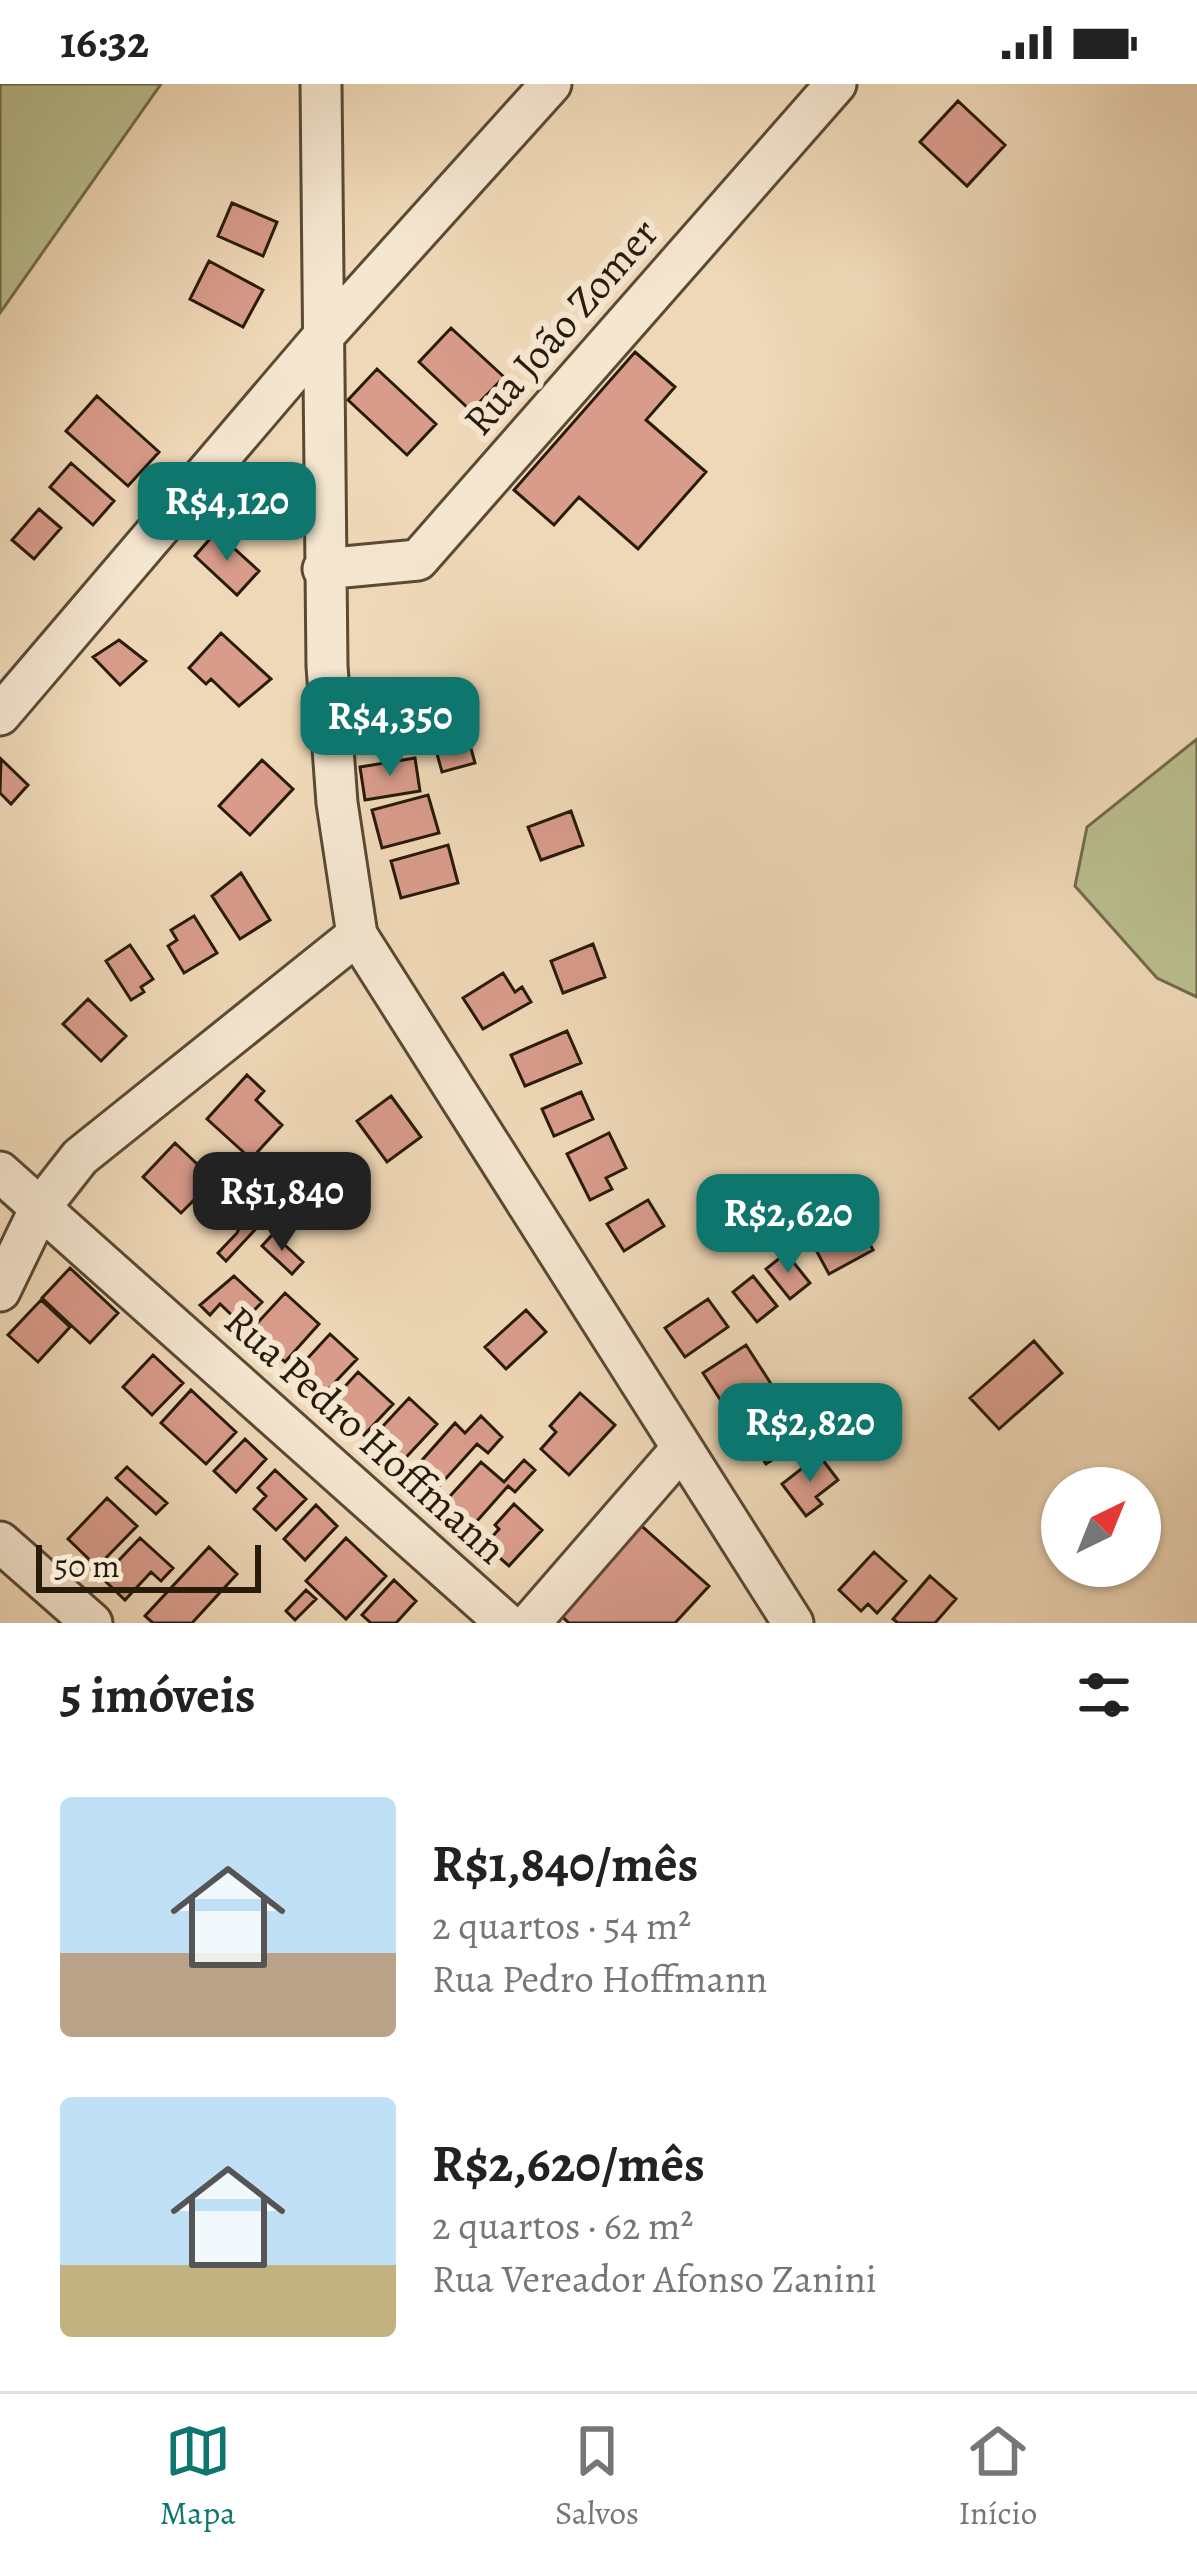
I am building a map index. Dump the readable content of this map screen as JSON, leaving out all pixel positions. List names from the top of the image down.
{
  "streets": {
    "street": ["Rua João Zomer", "Rua Pedro Hoffmann"]
  },
  "scale_bar": "50 m",
  "north": "top right",
  "page": {
    "status": "16:32",
    "price": [
      "R$4,120",
      "R$4,350",
      "R$1,840",
      "R$2,620",
      "R$2,820"
    ],
    "scale": "50 m",
    "heading": "5 imóveis",
    "list": [
      {
        "name": "R$1,840/mês",
        "note": "2 quartos · 54 m² · Rua Pedro Hoffmann"
      },
      {
        "name": "R$2,620/mês",
        "note": "2 quartos · 62 m² · Rua Vereador Afonso Zanini"
      }
    ],
    "tabs": ["Mapa", "Salvos", "Início"]
  }
}
